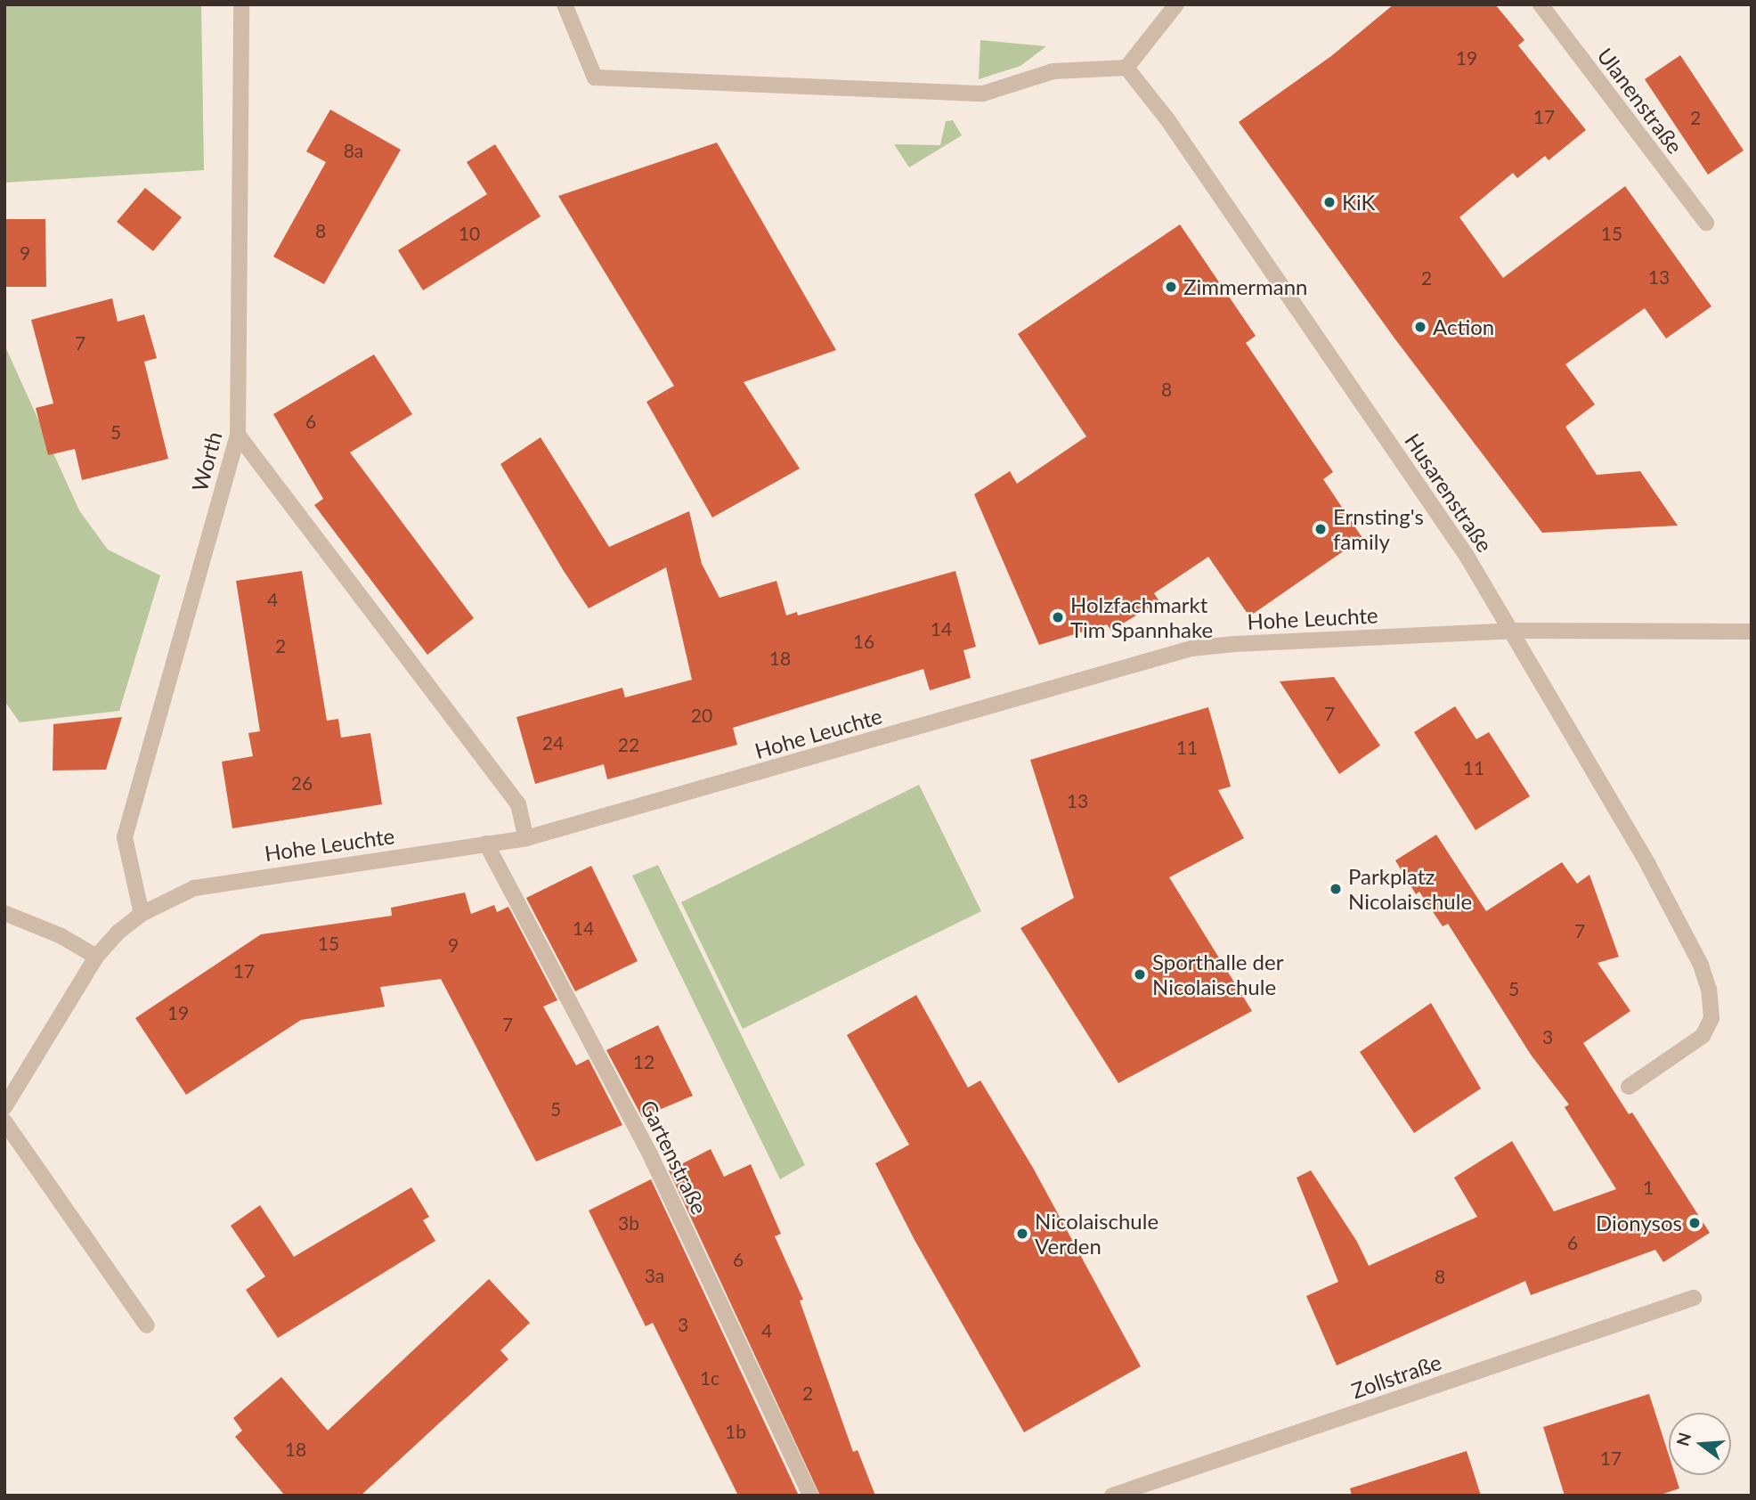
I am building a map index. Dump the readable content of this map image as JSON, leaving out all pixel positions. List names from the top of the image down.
{
  "streets": {
    "street": [
      "Ulanenstraße",
      "Worth",
      "Husarenstraße",
      "Hohe Leuchte",
      "Gartenstraße",
      "Zollstraße"
    ]
  },
  "crossings": [
    ["Worth", "Hohe Leuchte"],
    ["Husarenstraße", "Hohe Leuchte"],
    ["Hohe Leuchte", "Gartenstraße"]
  ],
  "places": [
    "KiK",
    "Zimmermann",
    "Action",
    "Ernsting's family",
    "Holzfachmarkt Tim Spannhake",
    "Parkplatz Nicolaischule",
    "Sporthalle der Nicolaischule",
    "Dionysos",
    "Nicolaischule Verden"
  ],
  "house_numbers": [
    "19",
    "17",
    "2",
    "8a",
    "8",
    "10",
    "15",
    "9",
    "13",
    "2",
    "7",
    "8",
    "6",
    "5",
    "4",
    "14",
    "16",
    "2",
    "18",
    "7",
    "20",
    "24",
    "22",
    "11",
    "11",
    "26",
    "13",
    "14",
    "7",
    "15",
    "9",
    "17",
    "5",
    "19",
    "7",
    "3",
    "12",
    "5",
    "1",
    "3b",
    "6",
    "6",
    "3a",
    "8",
    "3",
    "4",
    "1c",
    "2",
    "1b",
    "18",
    "17"
  ],
  "north": "left"
}
